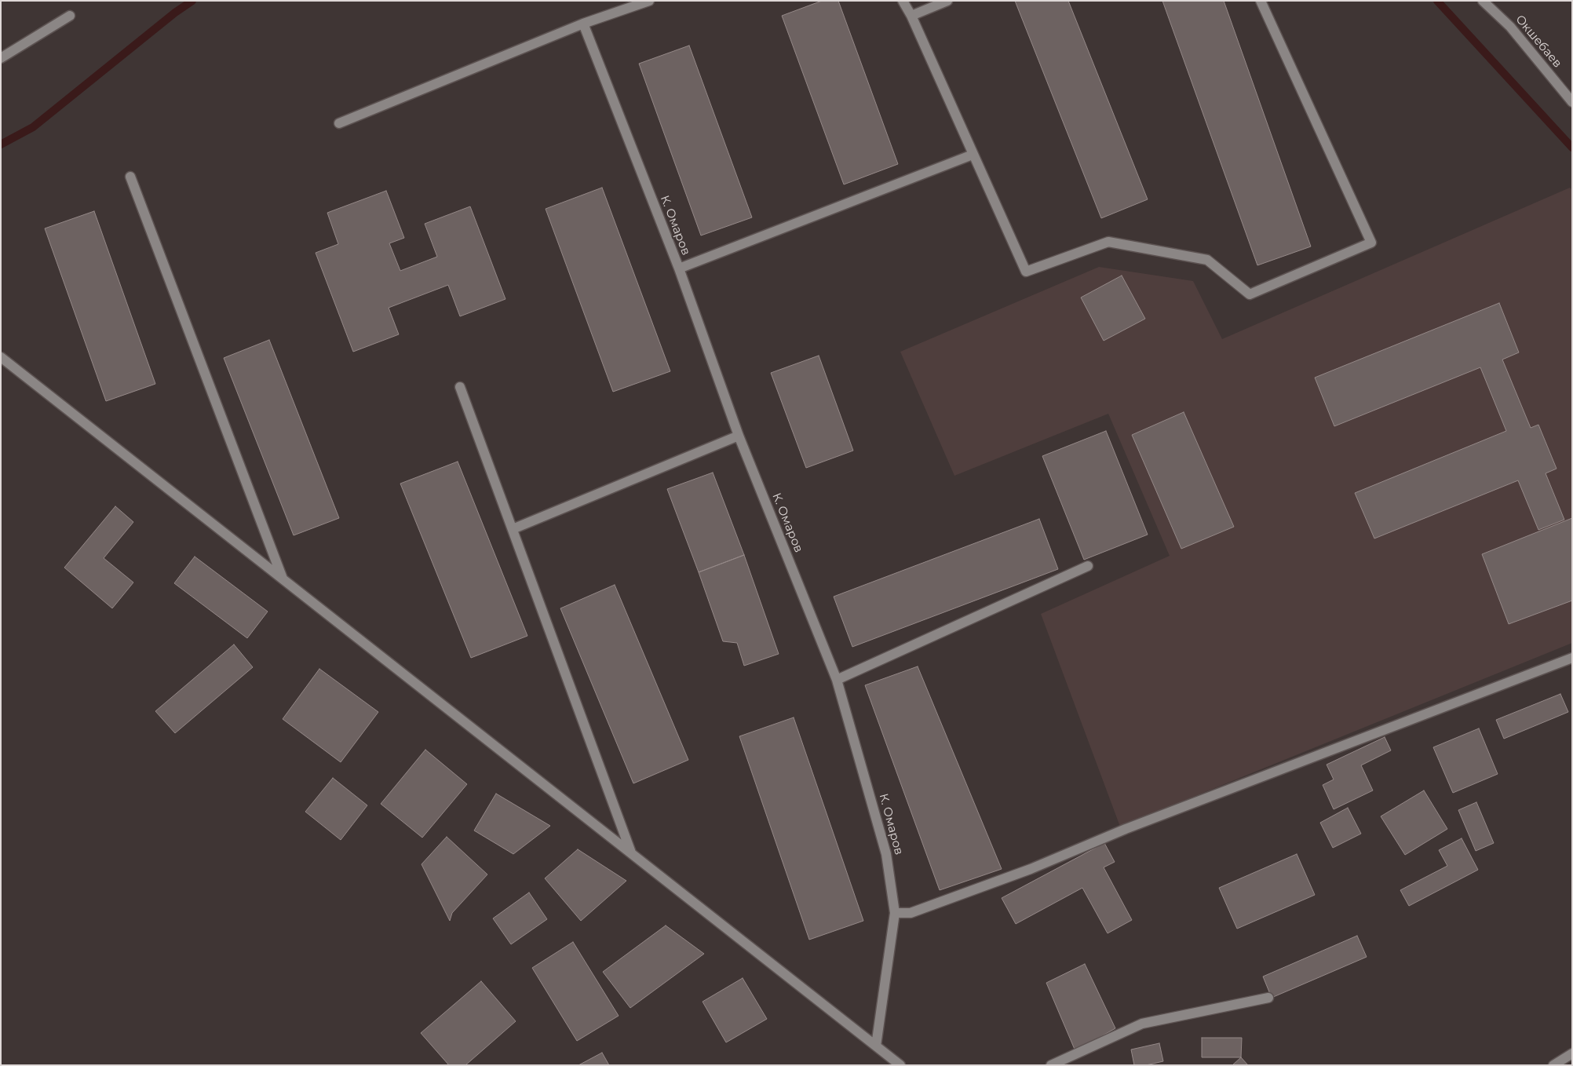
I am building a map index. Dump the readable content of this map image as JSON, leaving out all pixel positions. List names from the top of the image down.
{
  "streets": {
    "street": ["Окшебаев", "К. Омаров"]
  }
}
